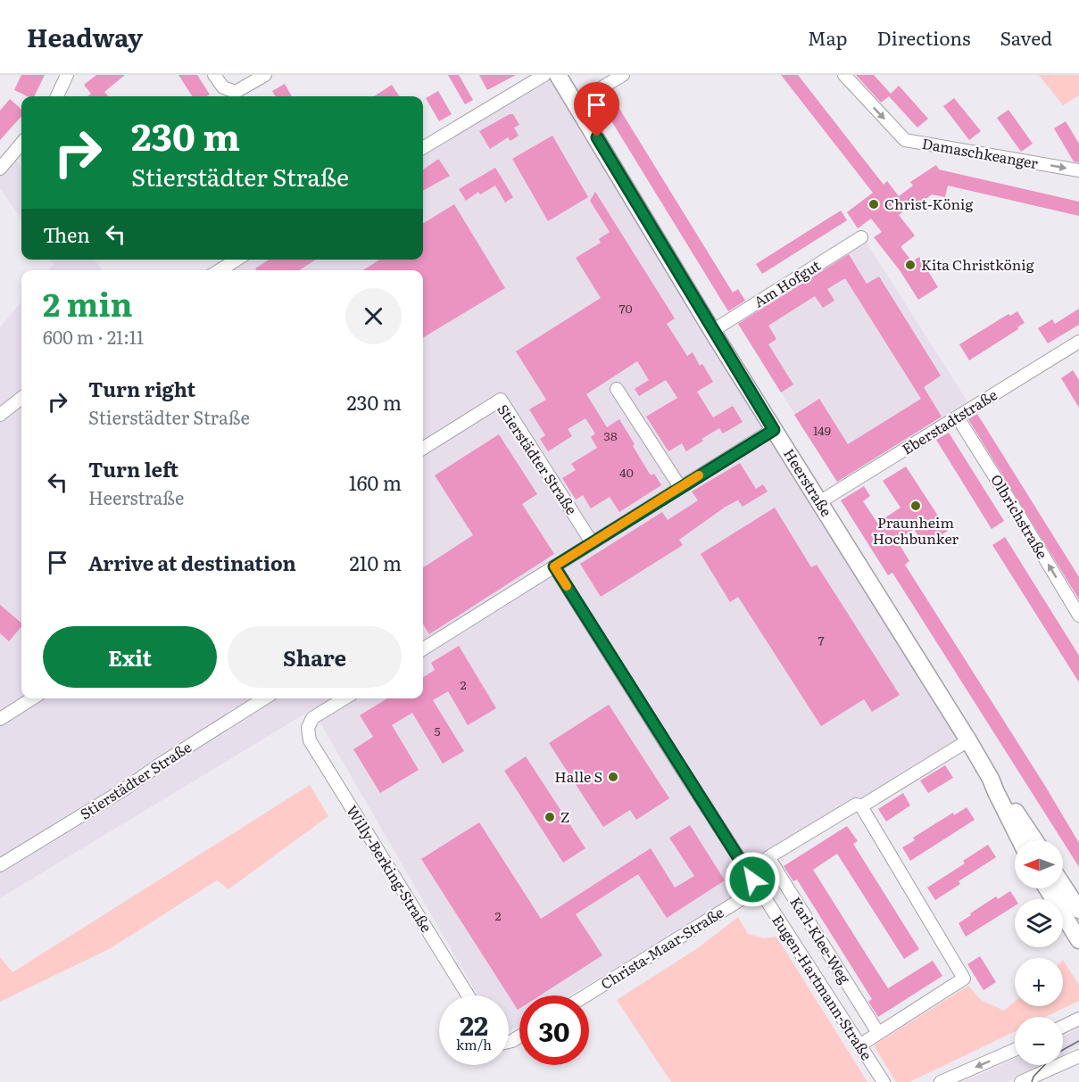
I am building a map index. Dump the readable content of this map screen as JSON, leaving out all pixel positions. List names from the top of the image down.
{
  "streets": {
    "main road": ["Heerstraße"],
    "street": [
      "Damaschkeanger",
      "Am Hofgut",
      "Eberstadtstraße",
      "Stierstädter Straße",
      "Olbrichstraße",
      "Willy-Berking-Straße",
      "Karl-Klee-Weg",
      "Christa-Maar-Straße",
      "Eugen-Hartmann-Straße"
    ]
  },
  "crossings": [
    ["Am Hofgut", "Heerstraße"],
    ["Eberstadtstraße", "Heerstraße"],
    ["Eberstadtstraße", "Olbrichstraße"],
    ["Heerstraße", "Karl-Klee-Weg"],
    ["Christa-Maar-Straße", "Eugen-Hartmann-Straße"]
  ],
  "one_way": ["Damaschkeanger", "Olbrichstraße"],
  "places": [
    "Christ-König",
    "Kita Christkönig",
    "Praunheim Hochbunker",
    "Halle S",
    "Z"
  ],
  "house_numbers": [
    "70",
    "149",
    "38",
    "40",
    "7",
    "2",
    "5",
    "2"
  ],
  "north": "left",
  "page": {
    "header": "Headway",
    "nav": ["Map", "Directions", "Saved"],
    "turn": ["230 m", "Stierstädter Straße"],
    "then": "Then",
    "heading": ["2 min", "600 m · 21:11"],
    "list": [
      {
        "name": "Turn right",
        "note": "Stierstädter Straße",
        "value": "230 m"
      },
      {
        "name": "Turn left",
        "note": "Heerstraße",
        "value": "160 m"
      },
      {
        "name": "Arrive at destination",
        "value": "210 m"
      }
    ],
    "buttons": ["Exit", "Share"],
    "map_buttons": ["+", "−"],
    "speed": "22 km/h",
    "limit": "30"
  }
}
